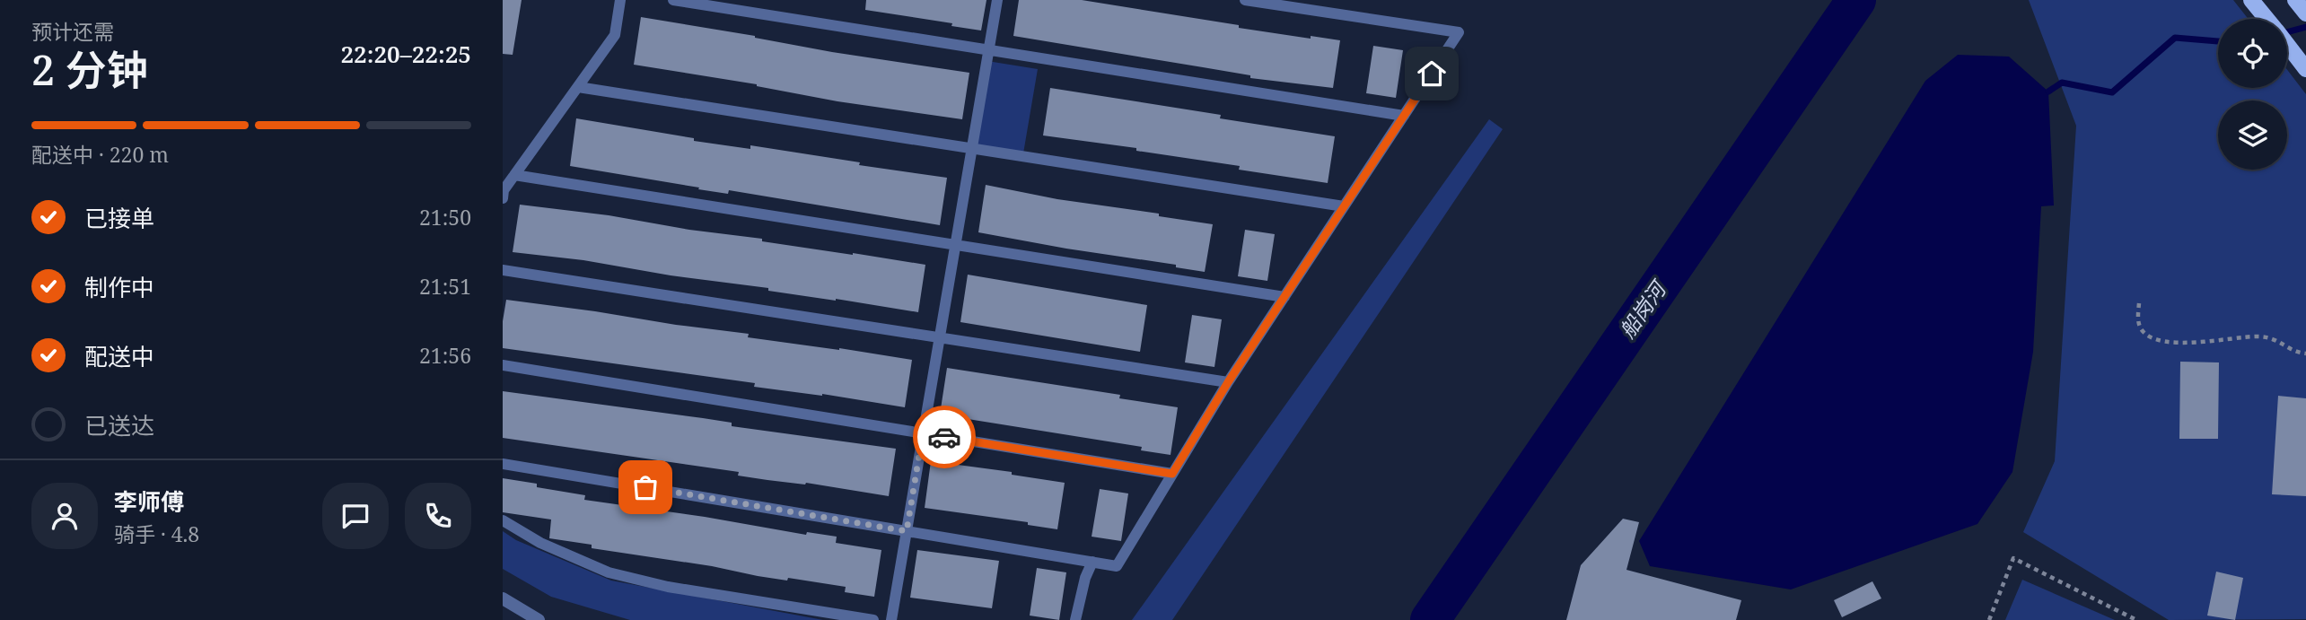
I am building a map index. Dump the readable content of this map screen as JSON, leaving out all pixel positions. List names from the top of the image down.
{
  "water": ["船岗河"],
  "page": {
    "heading": ["2 分钟", "预计还需", "22:20–22:25"],
    "panel": ["李师傅", "骑手 · 4.8"],
    "bar": "配送中 · 220 m",
    "list": [
      ["已接单", "21:50"],
      ["制作中", "21:51"],
      ["配送中", "21:56"],
      "已送达"
    ]
  }
}
